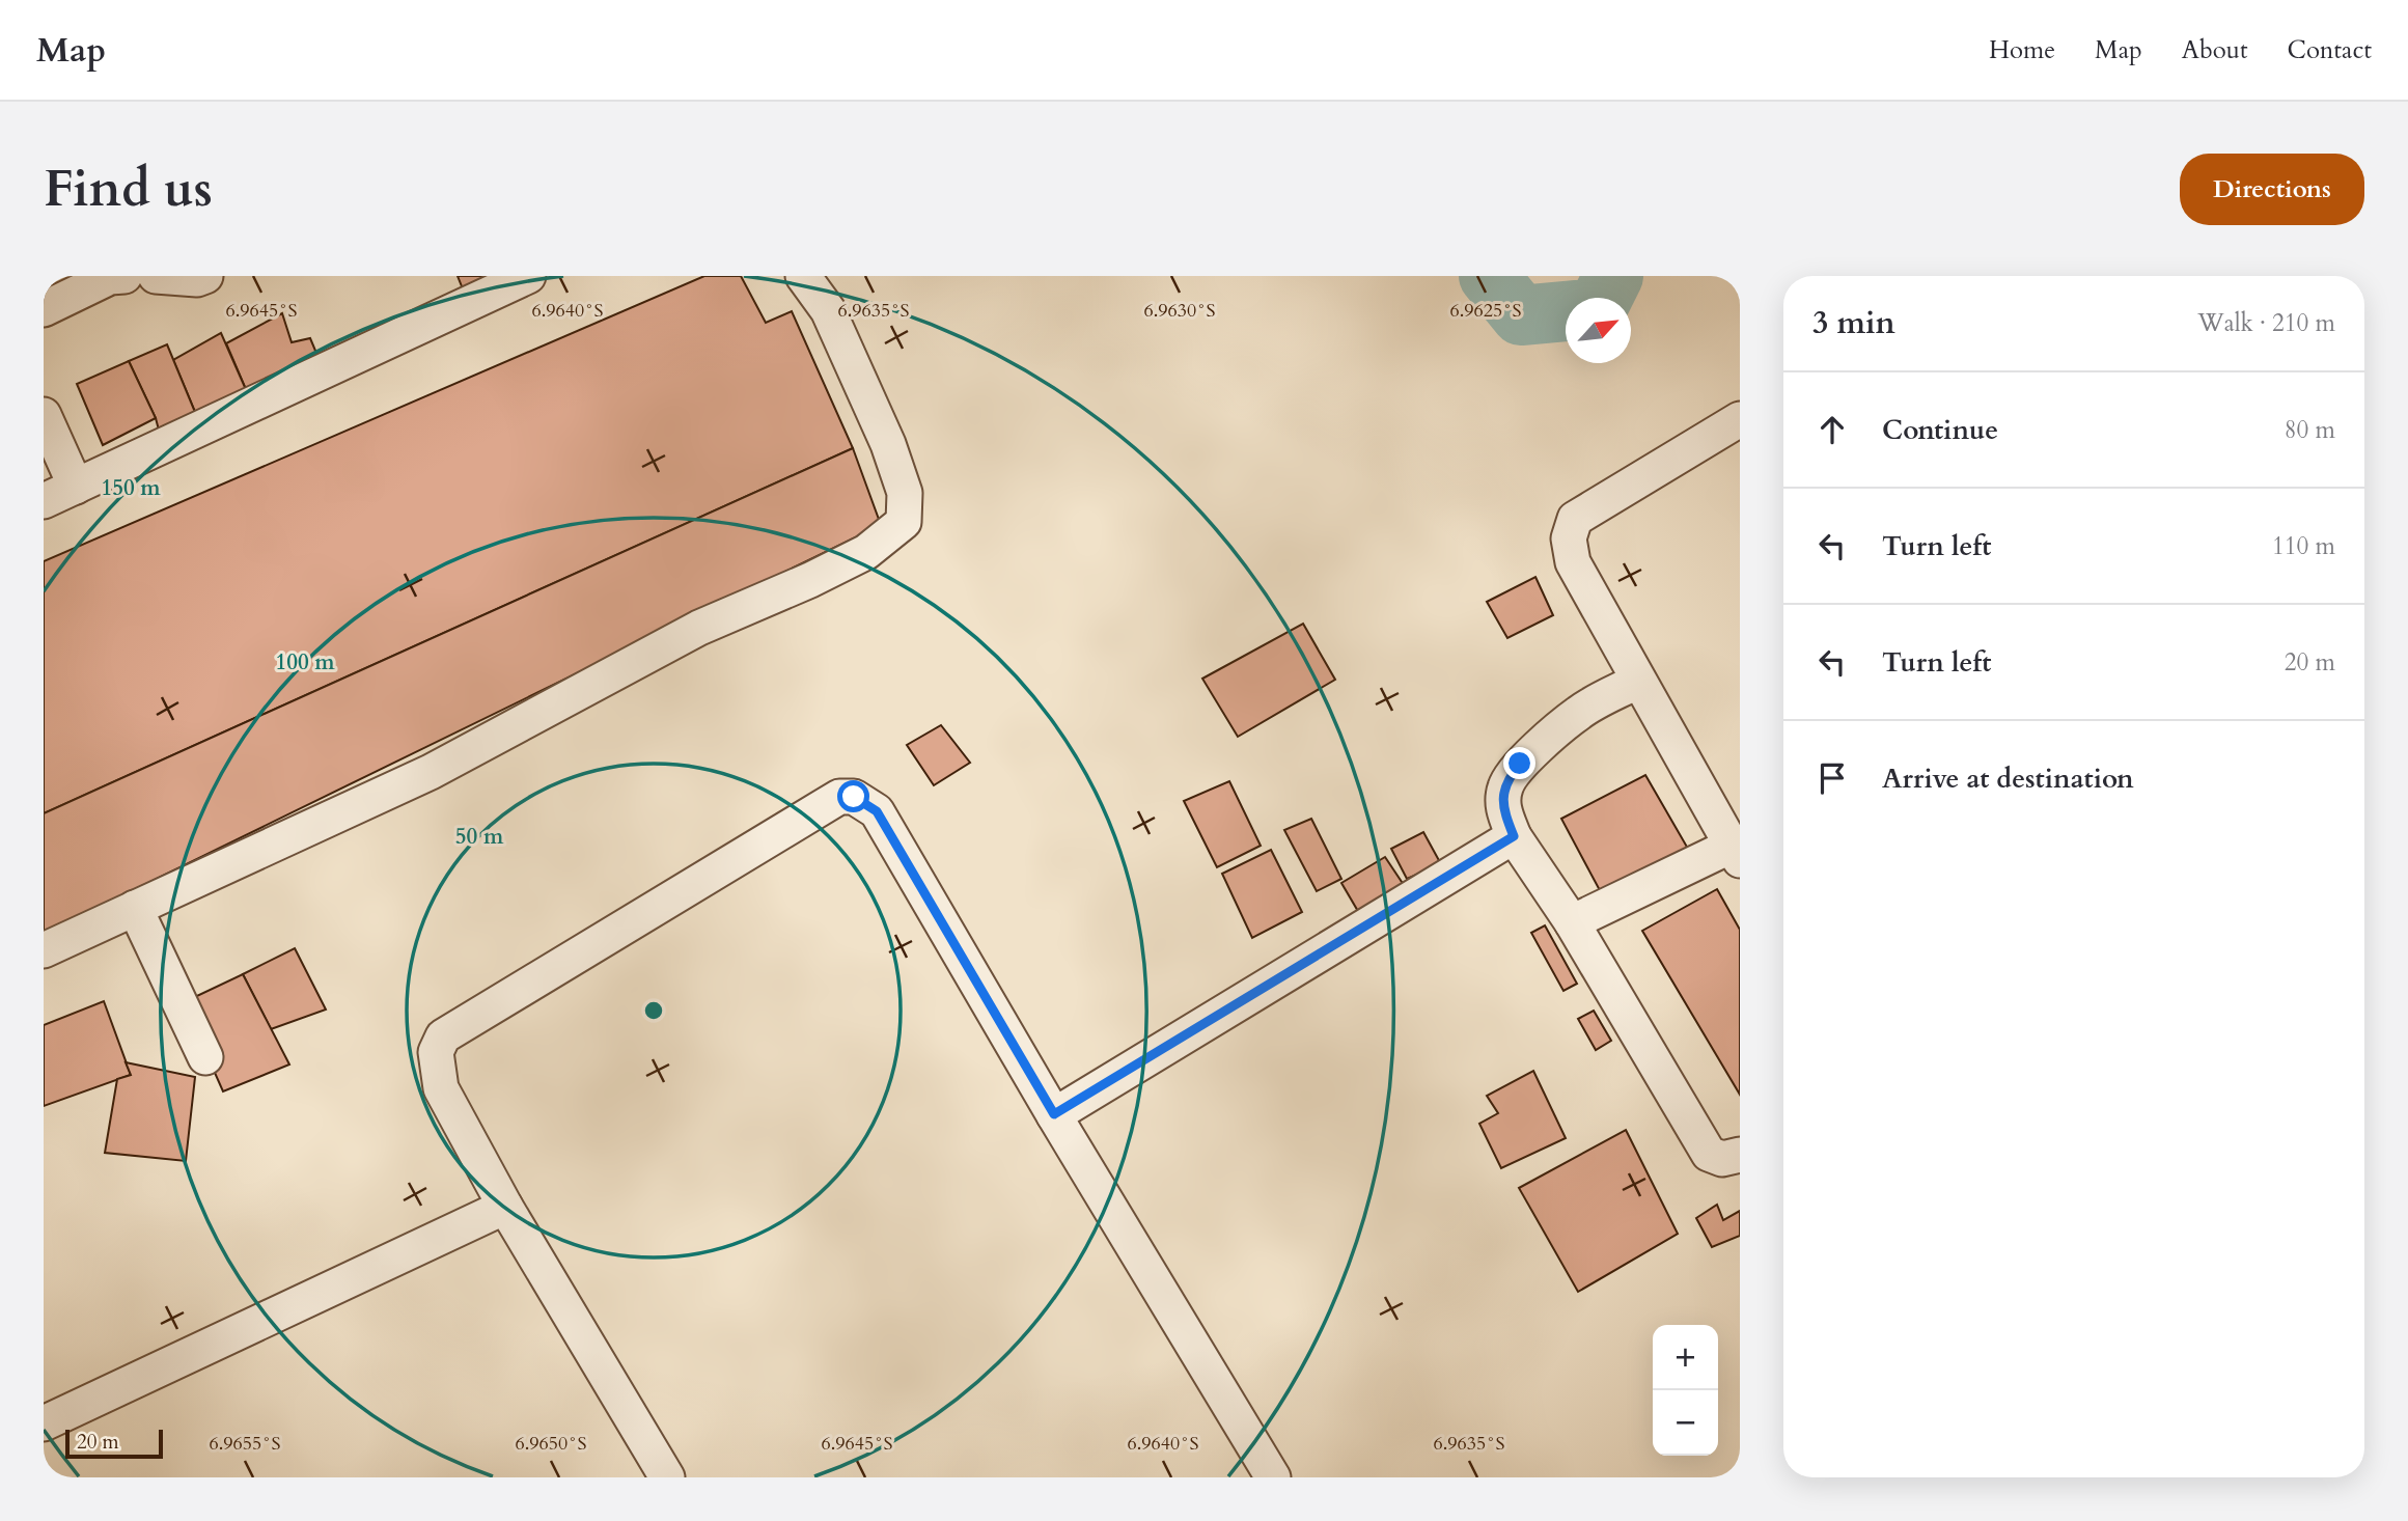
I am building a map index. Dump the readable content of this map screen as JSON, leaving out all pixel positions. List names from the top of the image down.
{
  "scale_bar": "20 m",
  "north": "top right",
  "page": {
    "header": "Map",
    "nav": [
      "Home",
      "Map",
      "About",
      "Contact"
    ],
    "buttons": "Directions",
    "title": "Find us",
    "heading": ["3 min", "Walk · 210 m"],
    "list": [
      ["Continue", "80 m"],
      ["Turn left", "110 m"],
      ["Turn left", "20 m"],
      "Arrive at destination"
    ],
    "map_buttons": ["+", "−"],
    "scale": "20 m"
  },
  "coordinates": [
    "6.9645°S",
    "6.9640°S",
    "6.9635°S",
    "6.9630°S",
    "6.9625°S",
    "6.9655°S",
    "6.9650°S"
  ],
  "rings": ["150 m", "100 m", "50 m"]
}
